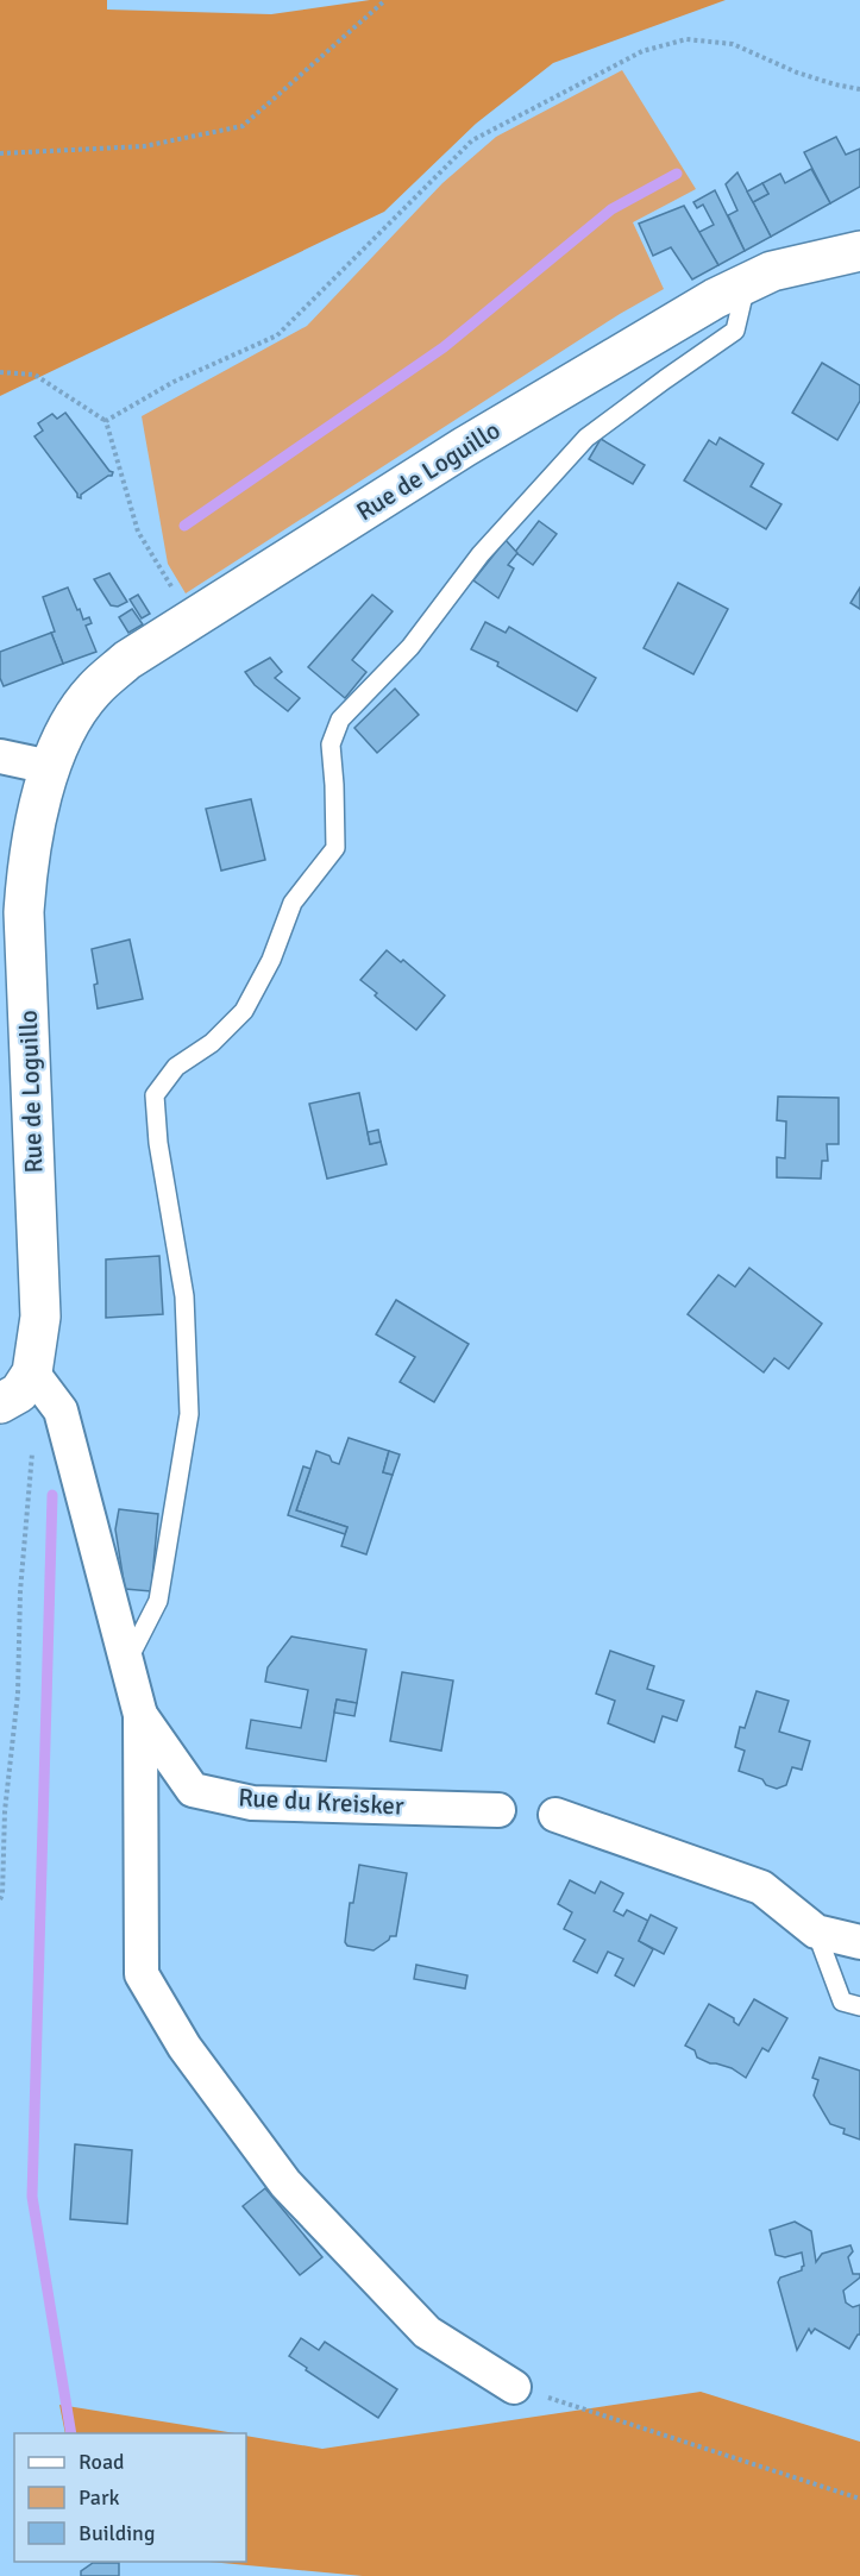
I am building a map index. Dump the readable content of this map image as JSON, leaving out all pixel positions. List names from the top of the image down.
{
  "streets": {
    "street": ["Rue de Loguillo", "Rue du Kreisker"]
  },
  "legend": ["Road", "Park", "Building"]
}
